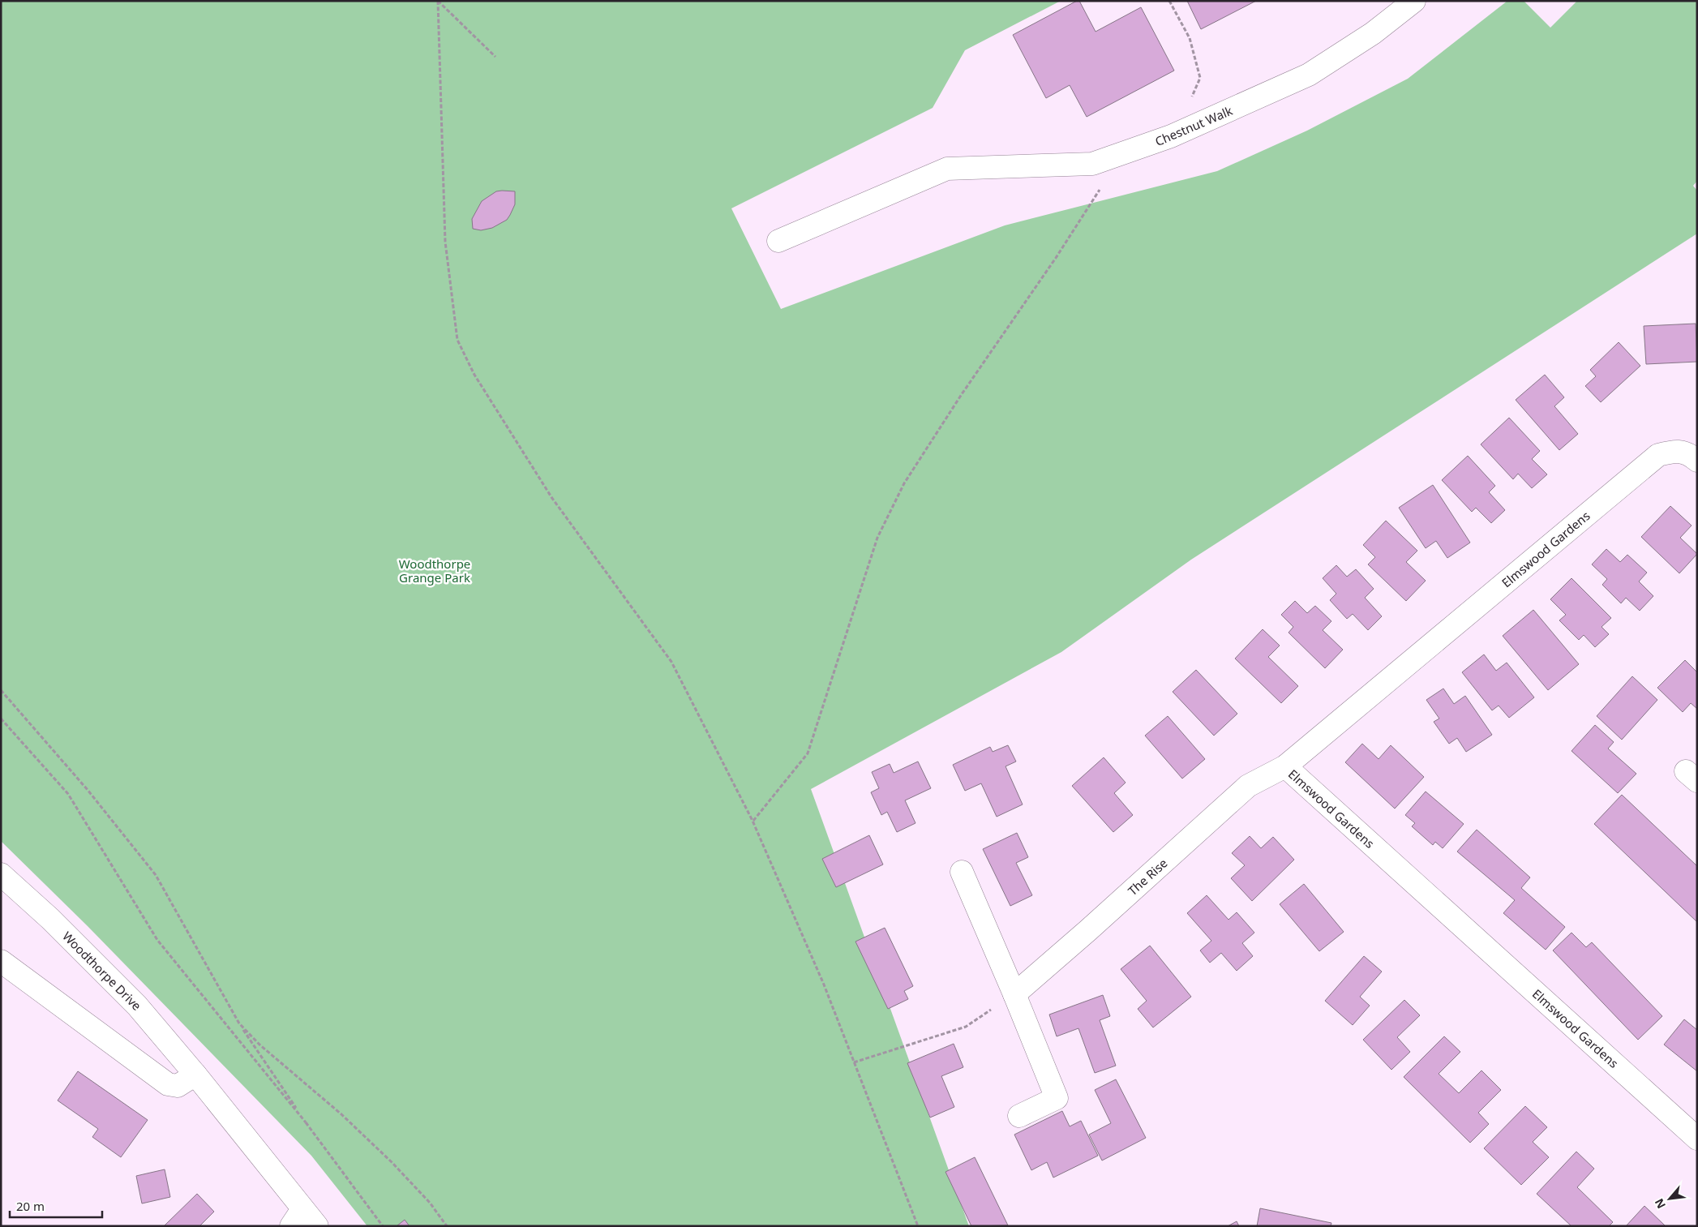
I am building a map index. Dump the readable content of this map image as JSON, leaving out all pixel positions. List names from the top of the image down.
{
  "streets": {
    "street": [
      "Chestnut Walk",
      "Elmswood Gardens",
      "The Rise",
      "Woodthorpe Drive"
    ]
  },
  "crossings": [
    ["Elmswood Gardens", "The Rise"]
  ],
  "parks": ["Woodthorpe Grange Park"],
  "scale_bar": "20 m",
  "north": "bottom left"
}
